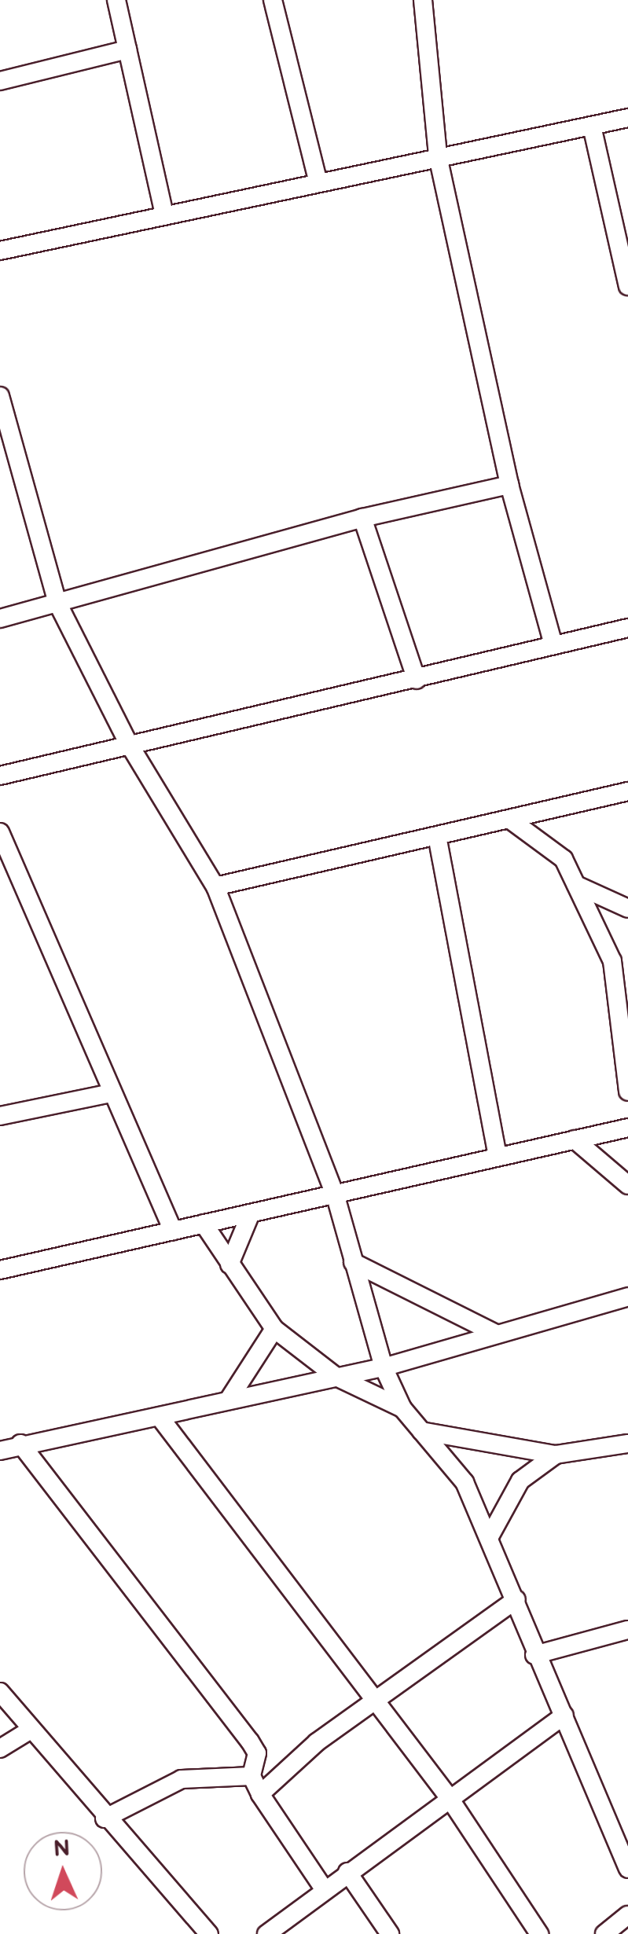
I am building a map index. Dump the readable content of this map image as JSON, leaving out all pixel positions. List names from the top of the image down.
{
  "north": "top"
}
